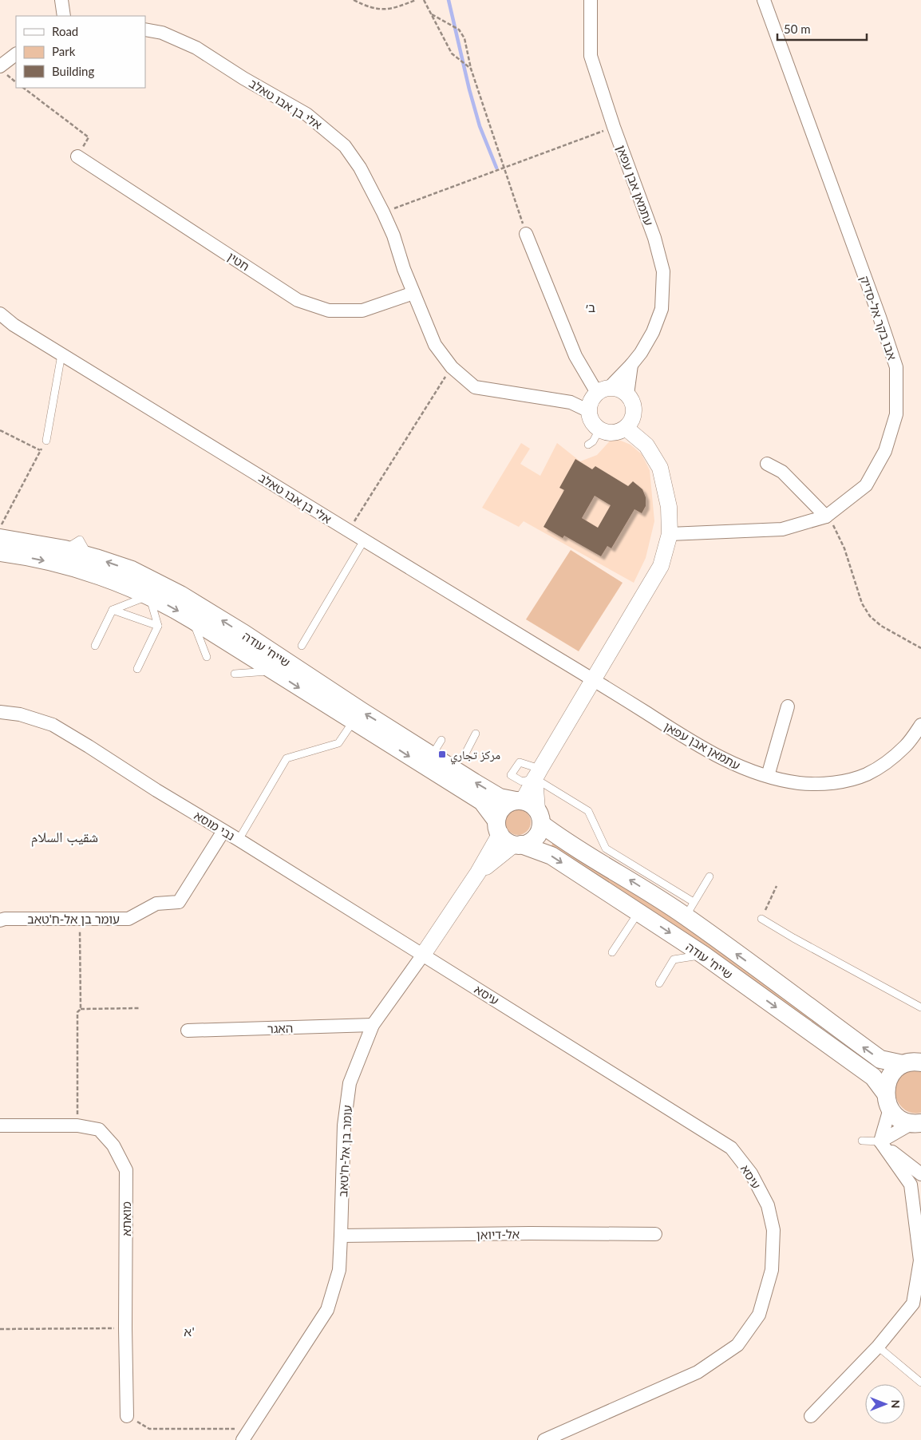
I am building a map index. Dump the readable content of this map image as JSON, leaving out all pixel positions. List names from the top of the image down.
{
  "streets": {
    "main road": ["שייח' עודה"],
    "street": [
      "אלי בן אבו טאלב",
      "עתמאן אבן עפאן",
      "חטין",
      "אבו בקר אל-סדיק",
      "נבי מוסא",
      "עומר בן אל-ח'טאב",
      "עיסא",
      "האגר",
      "מואתא",
      "אל-דיואן"
    ]
  },
  "crossings": [
    ["אלי בן אבו טאלב", "עתמאן אבן עפאן"],
    ["אלי בן אבו טאלב", "חטין"],
    ["שייח' עודה", "עומר בן אל-ח'טאב"],
    ["נבי מוסא", "עומר בן אל-ח'טאב"],
    ["נבי מוסא", "עיסא"],
    ["עומר בן אל-ח'טאב", "עיסא"],
    ["עומר בן אל-ח'טאב", "האגר"],
    ["עומר בן אל-ח'טאב", "אל-דיואן"]
  ],
  "districts": ["ב׳", "شقيب السلام", "א'"],
  "places": {
    "transit": ["مركز تجاري"]
  },
  "legend": ["Road", "Park", "Building"],
  "scale_bar": "50 m",
  "north": "right"
}
